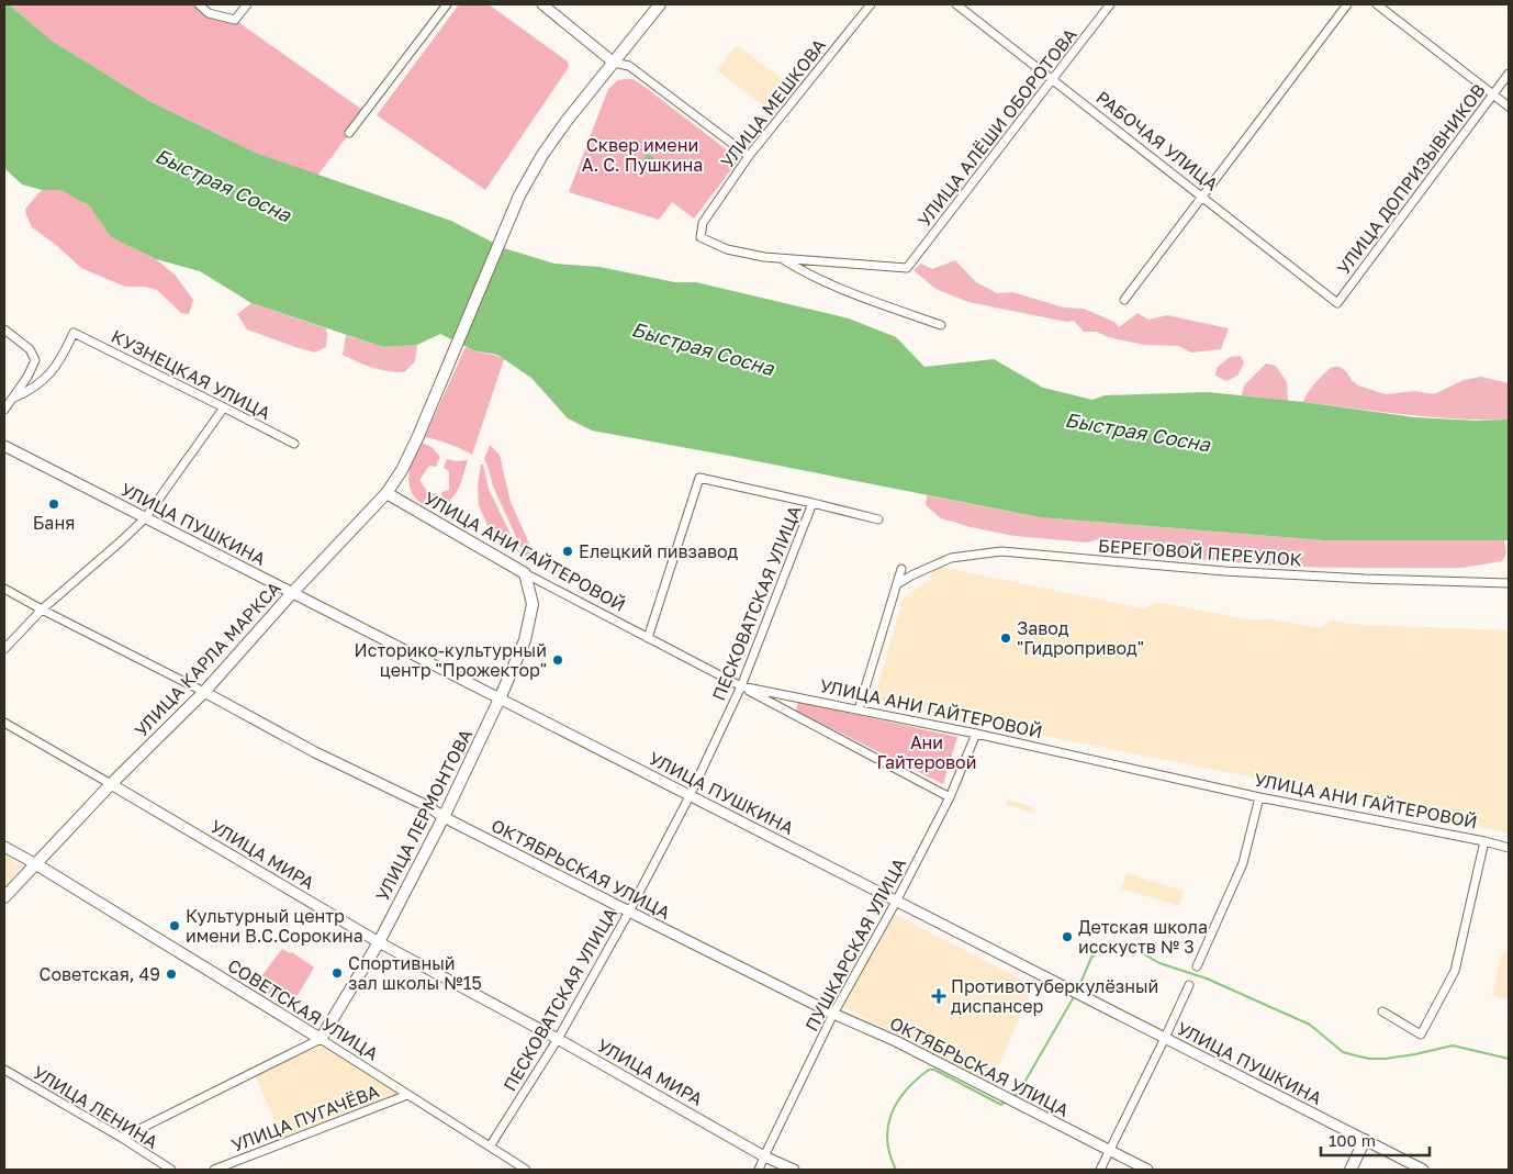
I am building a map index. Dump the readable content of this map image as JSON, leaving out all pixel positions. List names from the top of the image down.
{
  "streets": {
    "main road": [
      "УЛИЦА АНИ ГАЙТЕРОВОЙ",
      "УЛИЦА КАРЛА МАРКСА",
      "УЛИЦА ЛЕРМОНТОВА",
      "СОВЕТСКАЯ УЛИЦА"
    ],
    "street": [
      "УЛИЦА МЕШКОВА",
      "УЛИЦА АЛЁШИ ОБОРОТОВА",
      "РАБОЧАЯ УЛИЦА",
      "УЛИЦА ДОПРИЗЫВНИКОВ",
      "КУЗНЕЦКАЯ УЛИЦА",
      "УЛИЦА ПУШКИНА",
      "БЕРЕГОВОЙ ПЕРЕУЛОК",
      "ПЕСКОВАТСКАЯ УЛИЦА",
      "УЛИЦА МИРА",
      "ОКТЯБРЬСКАЯ УЛИЦА",
      "ПУШКАРСКАЯ УЛИЦА",
      "УЛИЦА ЛЕНИНА",
      "УЛИЦА ПУГАЧЁВА"
    ]
  },
  "crossings": [
    ["УЛИЦА МЕШКОВА", "УЛИЦА АЛЁШИ ОБОРОТОВА"],
    ["УЛИЦА АЛЁШИ ОБОРОТОВА", "РАБОЧАЯ УЛИЦА"],
    ["РАБОЧАЯ УЛИЦА", "УЛИЦА ДОПРИЗЫВНИКОВ"],
    ["УЛИЦА ПУШКИНА", "ПЕСКОВАТСКАЯ УЛИЦА"],
    ["УЛИЦА ПУШКИНА", "УЛИЦА КАРЛА МАРКСА"],
    ["УЛИЦА ПУШКИНА", "УЛИЦА ЛЕРМОНТОВА"],
    ["УЛИЦА ПУШКИНА", "ПУШКАРСКАЯ УЛИЦА"],
    ["УЛИЦА АНИ ГАЙТЕРОВОЙ", "ПЕСКОВАТСКАЯ УЛИЦА"],
    ["УЛИЦА АНИ ГАЙТЕРОВОЙ", "УЛИЦА КАРЛА МАРКСА"],
    ["УЛИЦА АНИ ГАЙТЕРОВОЙ", "УЛИЦА ЛЕРМОНТОВА"],
    ["УЛИЦА АНИ ГАЙТЕРОВОЙ", "ПУШКАРСКАЯ УЛИЦА"],
    ["ПЕСКОВАТСКАЯ УЛИЦА", "УЛИЦА МИРА"],
    ["ПЕСКОВАТСКАЯ УЛИЦА", "ОКТЯБРЬСКАЯ УЛИЦА"],
    ["ПЕСКОВАТСКАЯ УЛИЦА", "СОВЕТСКАЯ УЛИЦА"],
    ["УЛИЦА КАРЛА МАРКСА", "УЛИЦА МИРА"],
    ["УЛИЦА КАРЛА МАРКСА", "ОКТЯБРЬСКАЯ УЛИЦА"],
    ["УЛИЦА КАРЛА МАРКСА", "СОВЕТСКАЯ УЛИЦА"],
    ["УЛИЦА ЛЕРМОНТОВА", "УЛИЦА МИРА"],
    ["УЛИЦА ЛЕРМОНТОВА", "ОКТЯБРЬСКАЯ УЛИЦА"],
    ["УЛИЦА ЛЕРМОНТОВА", "СОВЕТСКАЯ УЛИЦА"],
    ["УЛИЦА МИРА", "ПУШКАРСКАЯ УЛИЦА"],
    ["ОКТЯБРЬСКАЯ УЛИЦА", "ПУШКАРСКАЯ УЛИЦА"],
    ["СОВЕТСКАЯ УЛИЦА", "УЛИЦА ПУГАЧЁВА"]
  ],
  "water": ["Быстрая Сосна"],
  "parks": ["Сквер имени А. С. Пушкина", "Ани Гайтеровой"],
  "places": {
    "other": [
      "Баня",
      "Елецкий пивзавод",
      "Завод \"Гидропривод\"",
      "Историко-культурный центр \"Прожектор\"",
      "Культурный центр имени В.С.Сорокина",
      "Детская школа исскуств № 3",
      "Спортивный зал школы №15",
      "Советская, 49"
    ],
    "health": ["Противотуберкулёзный диспансер"]
  },
  "scale_bar": "100 m"
}
